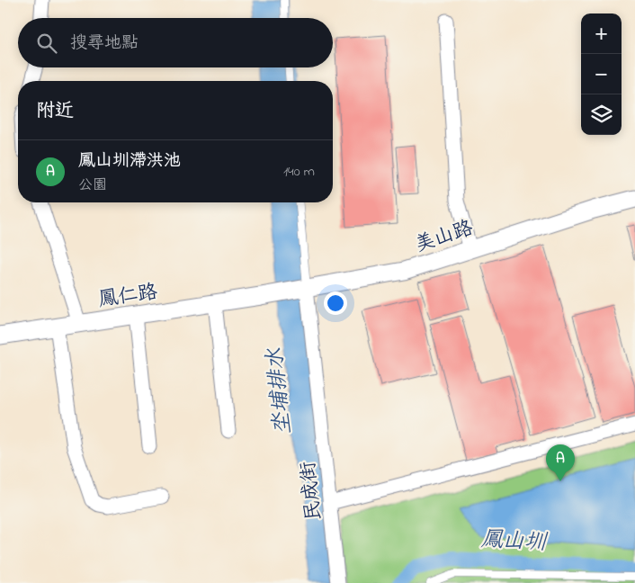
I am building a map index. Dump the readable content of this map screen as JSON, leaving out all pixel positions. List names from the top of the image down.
{
  "streets": {
    "street": ["美山路", "鳳仁路", "民成街"]
  },
  "crossings": [
    ["美山路", "鳳仁路"],
    ["美山路", "民成街"]
  ],
  "water": ["坔埔排水", "鳳山圳"],
  "page": {
    "map_buttons": ["+", "−"],
    "search": "搜尋地點",
    "heading": "附近",
    "list": [
      {
        "mark": "A",
        "name": "鳳山圳滯洪池",
        "note": "公園",
        "value": "140 m"
      }
    ],
    "pins": "A"
  }
}
